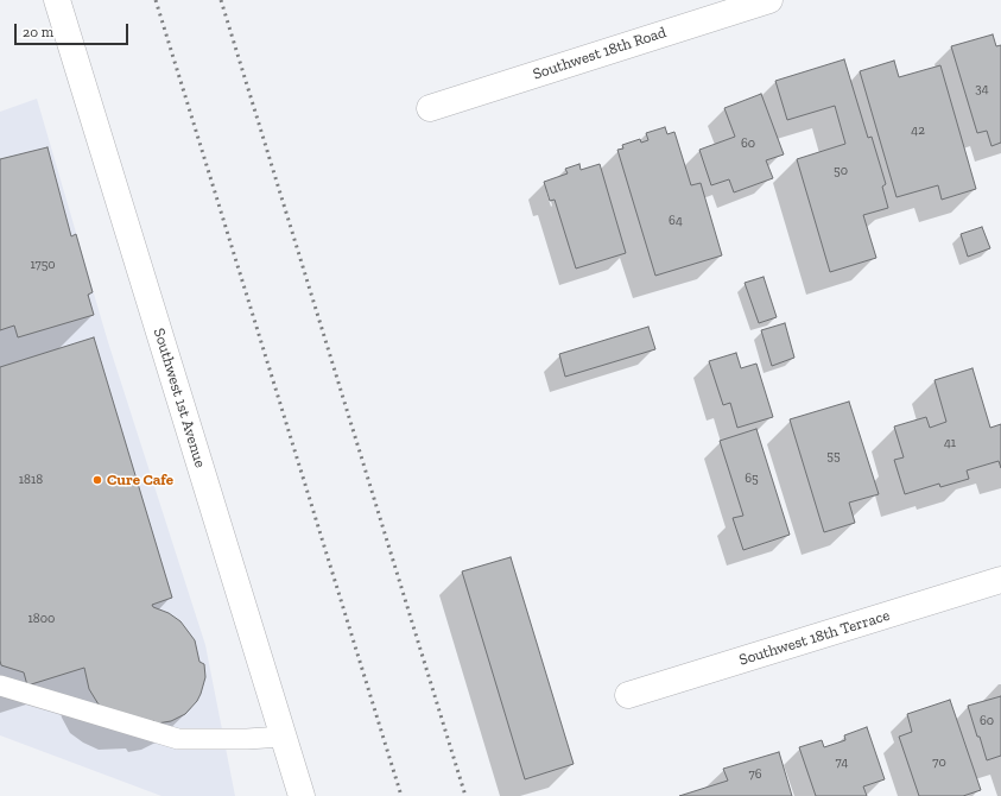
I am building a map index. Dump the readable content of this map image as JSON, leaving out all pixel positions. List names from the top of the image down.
{
  "streets": {
    "street": ["Southwest 18th Road", "Southwest 1st Avenue", "Southwest 18th Terrace"]
  },
  "places": ["Cure Cafe"],
  "house_numbers": [
    "34",
    "42",
    "60",
    "50",
    "64",
    "1750",
    "41",
    "55",
    "65",
    "1818",
    "1800",
    "60",
    "74",
    "70",
    "76"
  ],
  "scale_bar": "20 m"
}
